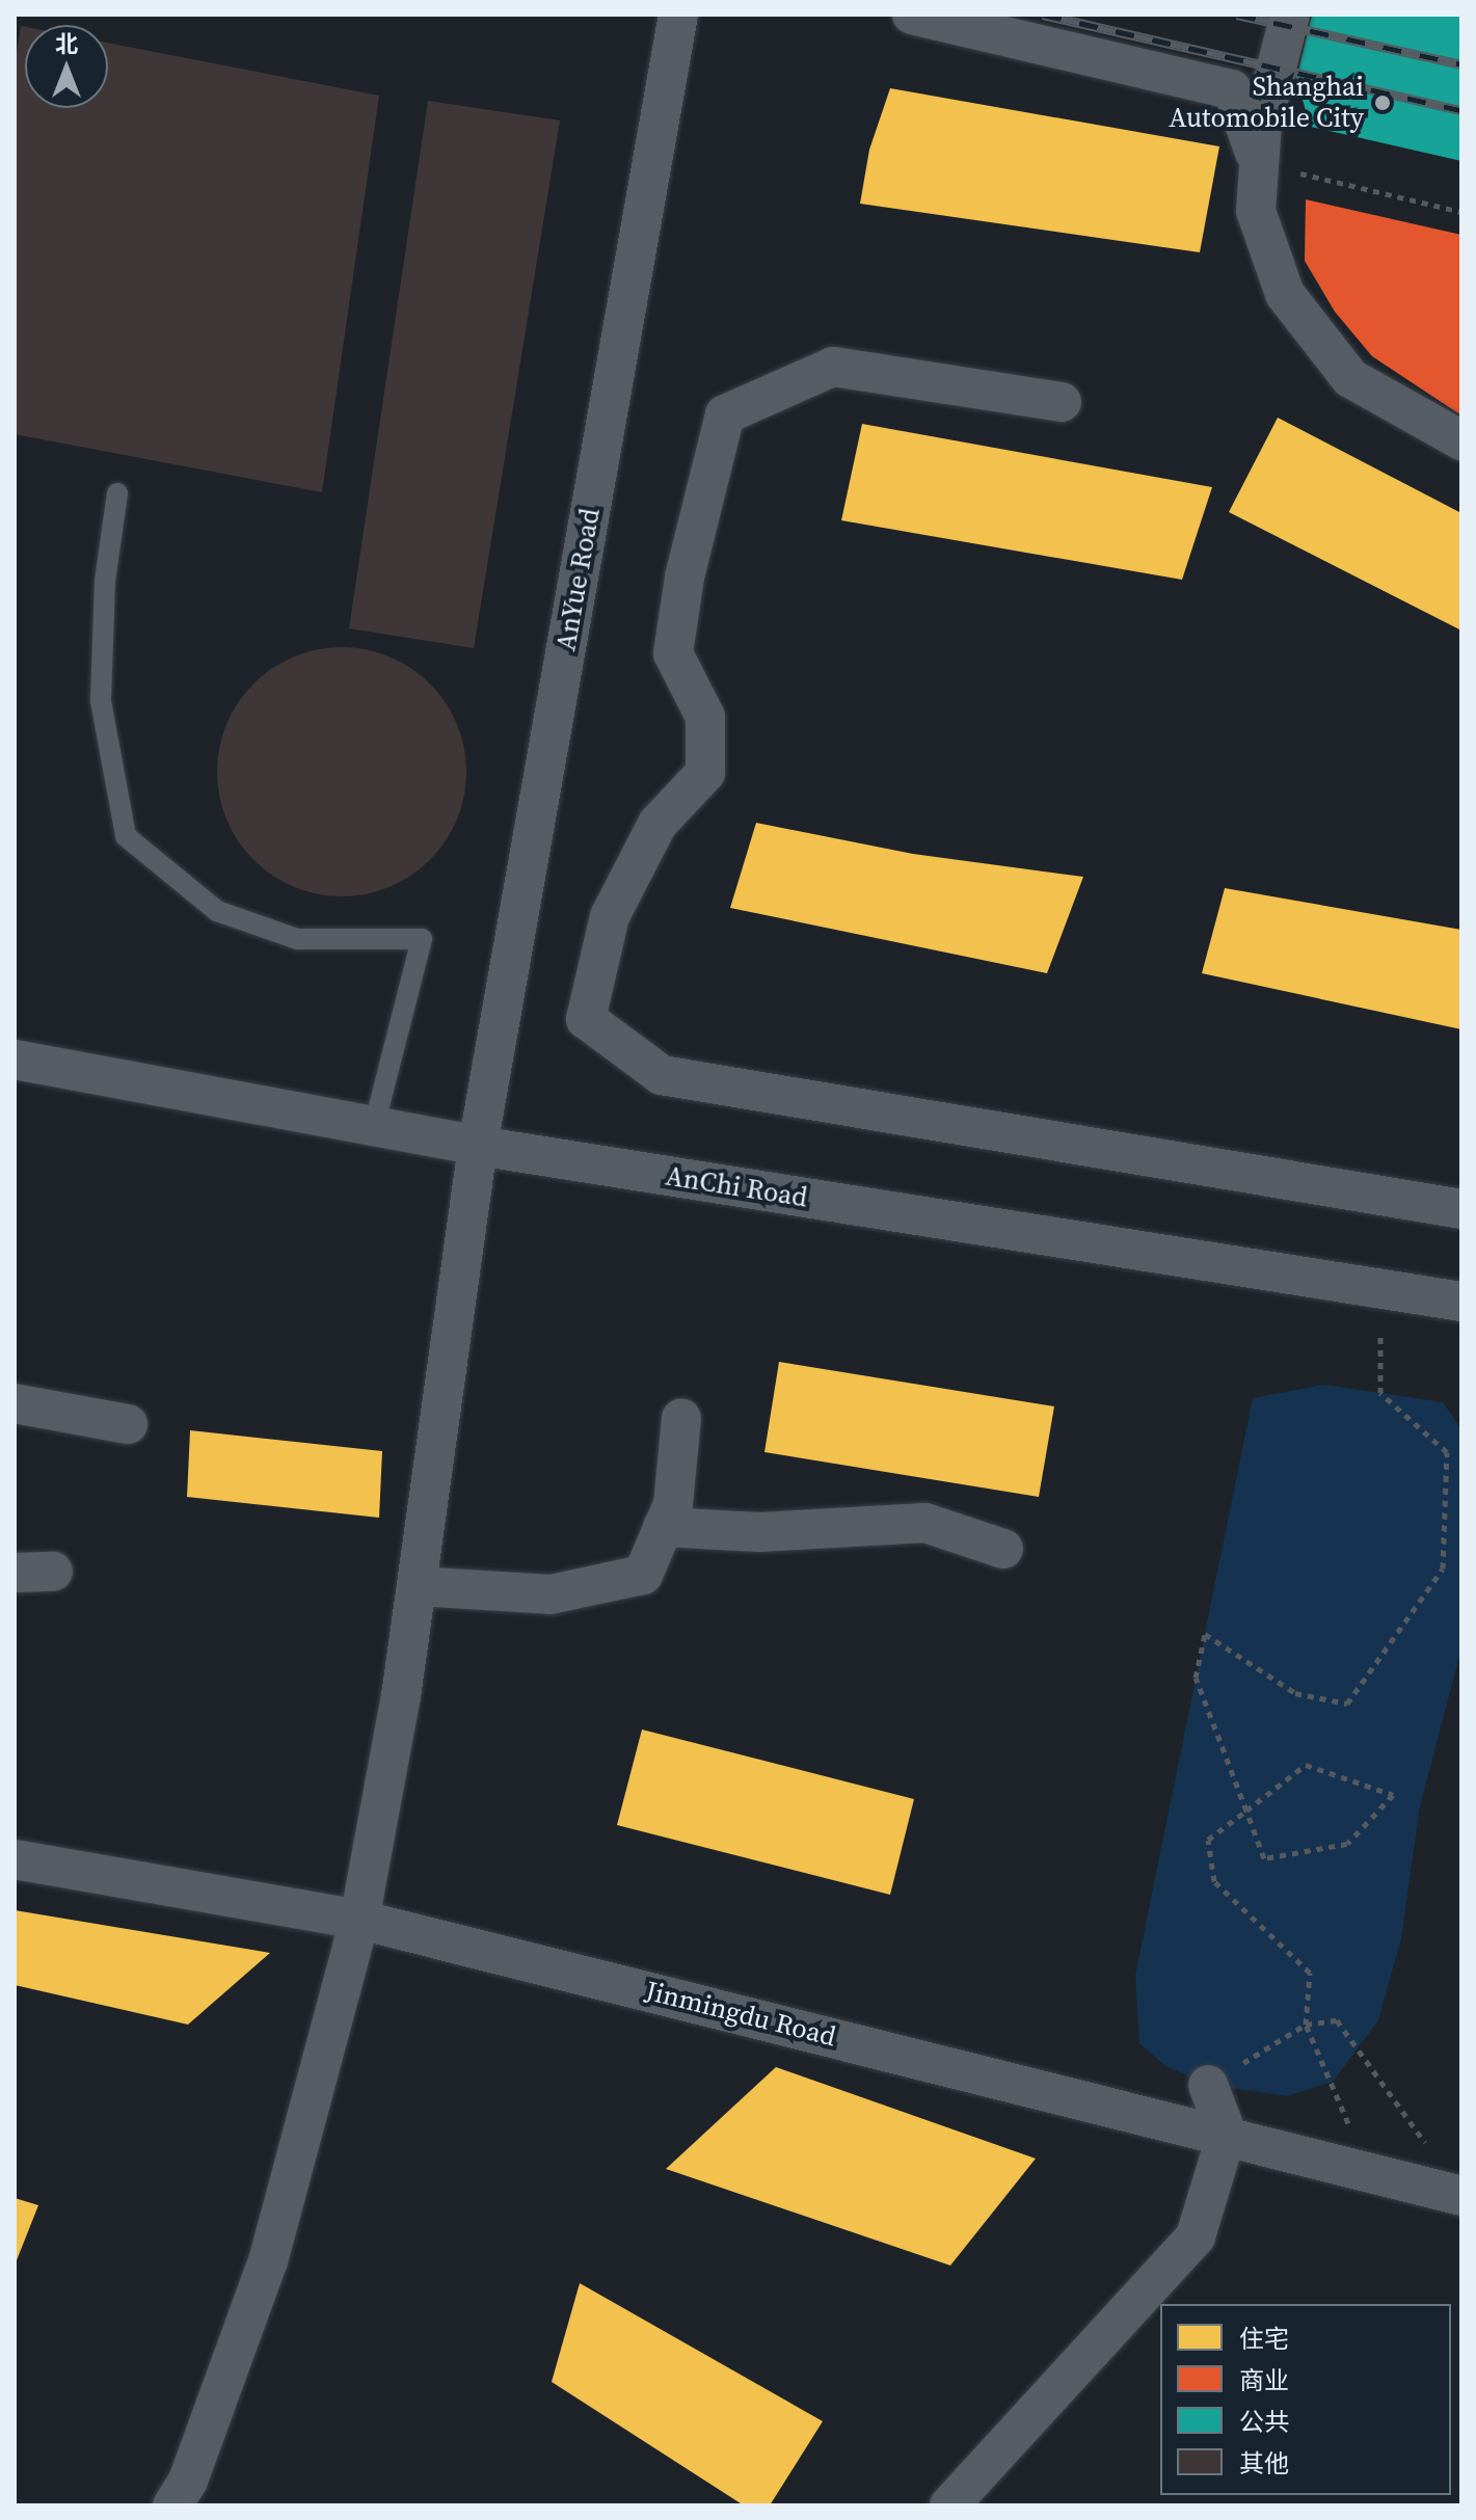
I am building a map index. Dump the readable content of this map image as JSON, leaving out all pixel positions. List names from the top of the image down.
{
  "streets": {
    "street": ["AnYue Road", "AnChi Road", "Jinmingdu Road"]
  },
  "crossings": [
    ["AnYue Road", "AnChi Road"],
    ["AnYue Road", "Jinmingdu Road"]
  ],
  "places": ["Shanghai Automobile City"],
  "legend": [
    "住宅",
    "商业",
    "公共",
    "其他"
  ],
  "north": "top"
}
